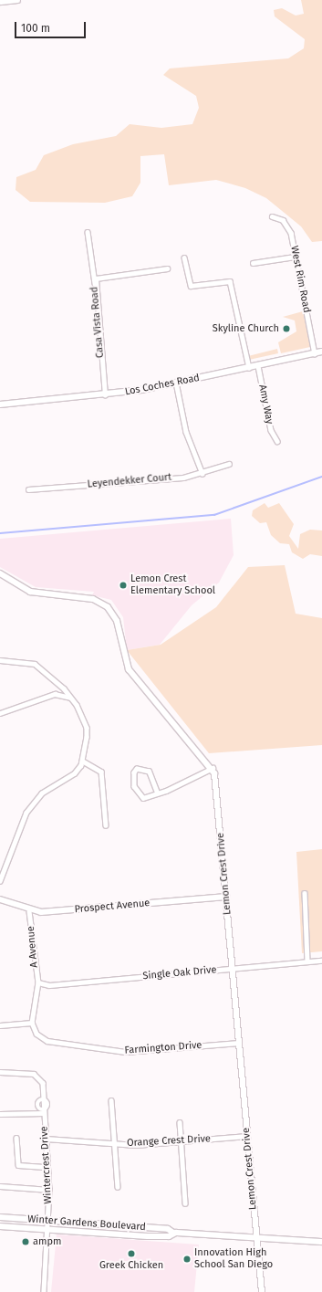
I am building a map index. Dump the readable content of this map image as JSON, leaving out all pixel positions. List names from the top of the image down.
{
  "streets": {
    "street": [
      "West Rim Road",
      "Casa Vista Road",
      "Los Coches Road",
      "Amy Way",
      "Leyendekker Court",
      "Lemon Crest Drive",
      "Prospect Avenue",
      "A Avenue",
      "Single Oak Drive",
      "Farmington Drive",
      "Orange Crest Drive",
      "Wintercrest Drive",
      "Winter Gardens Boulevard"
    ]
  },
  "crossings": [
    ["West Rim Road", "Los Coches Road"],
    ["Casa Vista Road", "Los Coches Road"],
    ["Los Coches Road", "Amy Way"],
    ["Lemon Crest Drive", "Prospect Avenue"],
    ["Lemon Crest Drive", "Single Oak Drive"],
    ["Lemon Crest Drive", "Farmington Drive"],
    ["Lemon Crest Drive", "Orange Crest Drive"],
    ["Lemon Crest Drive", "Winter Gardens Boulevard"],
    ["Prospect Avenue", "A Avenue"],
    ["A Avenue", "Single Oak Drive"],
    ["Orange Crest Drive", "Wintercrest Drive"],
    ["Wintercrest Drive", "Winter Gardens Boulevard"]
  ],
  "places": [
    "Skyline Church",
    "Lemon Crest Elementary School",
    "ampm",
    "Greek Chicken",
    "Innovation High School San Diego"
  ],
  "scale_bar": "100 m"
}
